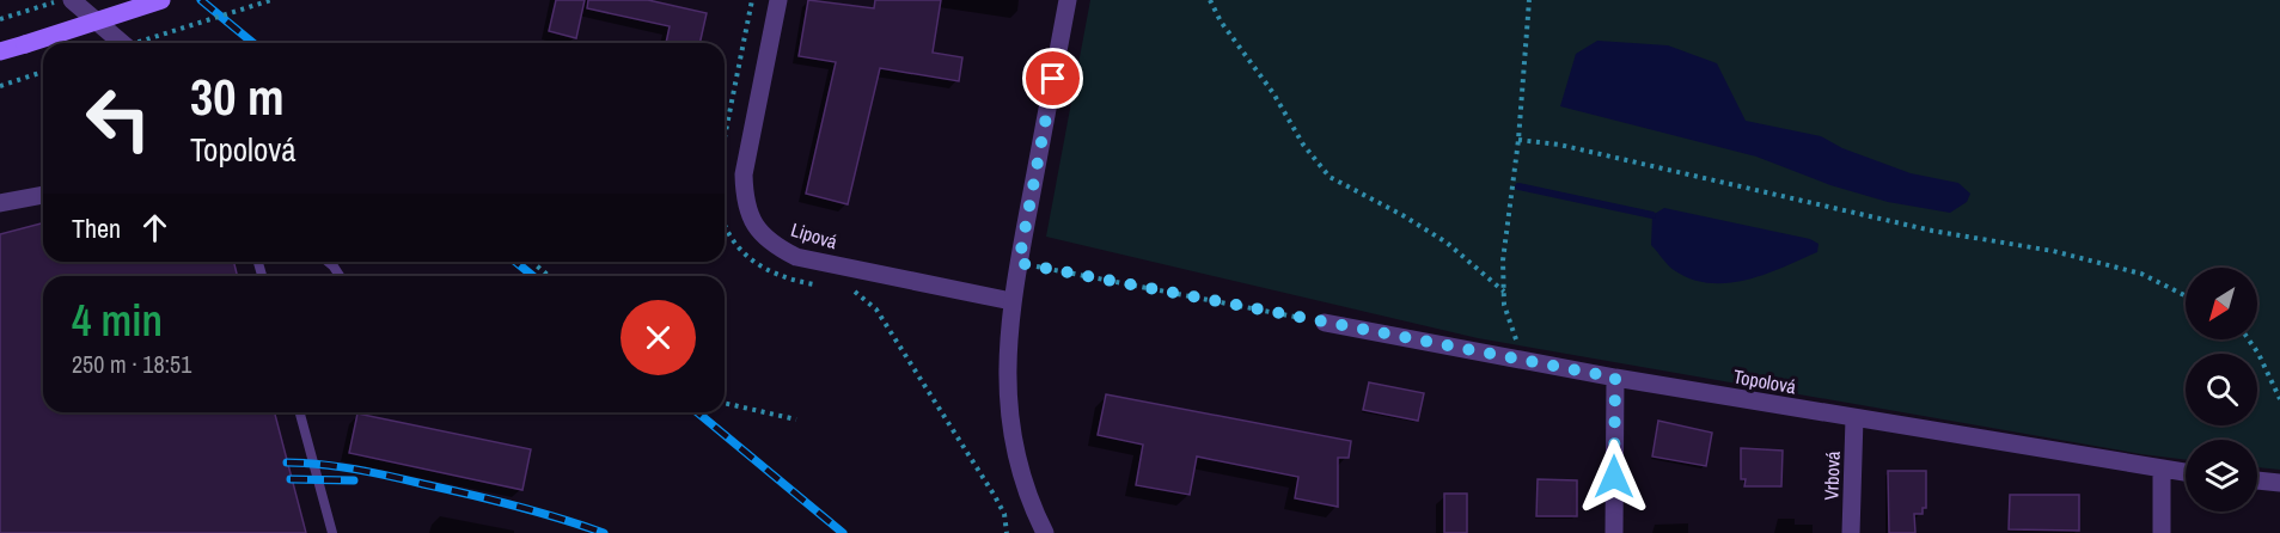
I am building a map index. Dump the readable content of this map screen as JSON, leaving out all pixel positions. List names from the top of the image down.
{
  "streets": {
    "street": ["Lipová", "Topolová", "Vrbová"]
  },
  "crossings": [
    ["Topolová", "Vrbová"]
  ],
  "north": "bottom left",
  "page": {
    "turn": ["30 m", "Topolová"],
    "then": "Then",
    "heading": ["4 min", "250 m · 18:51"]
  }
}
